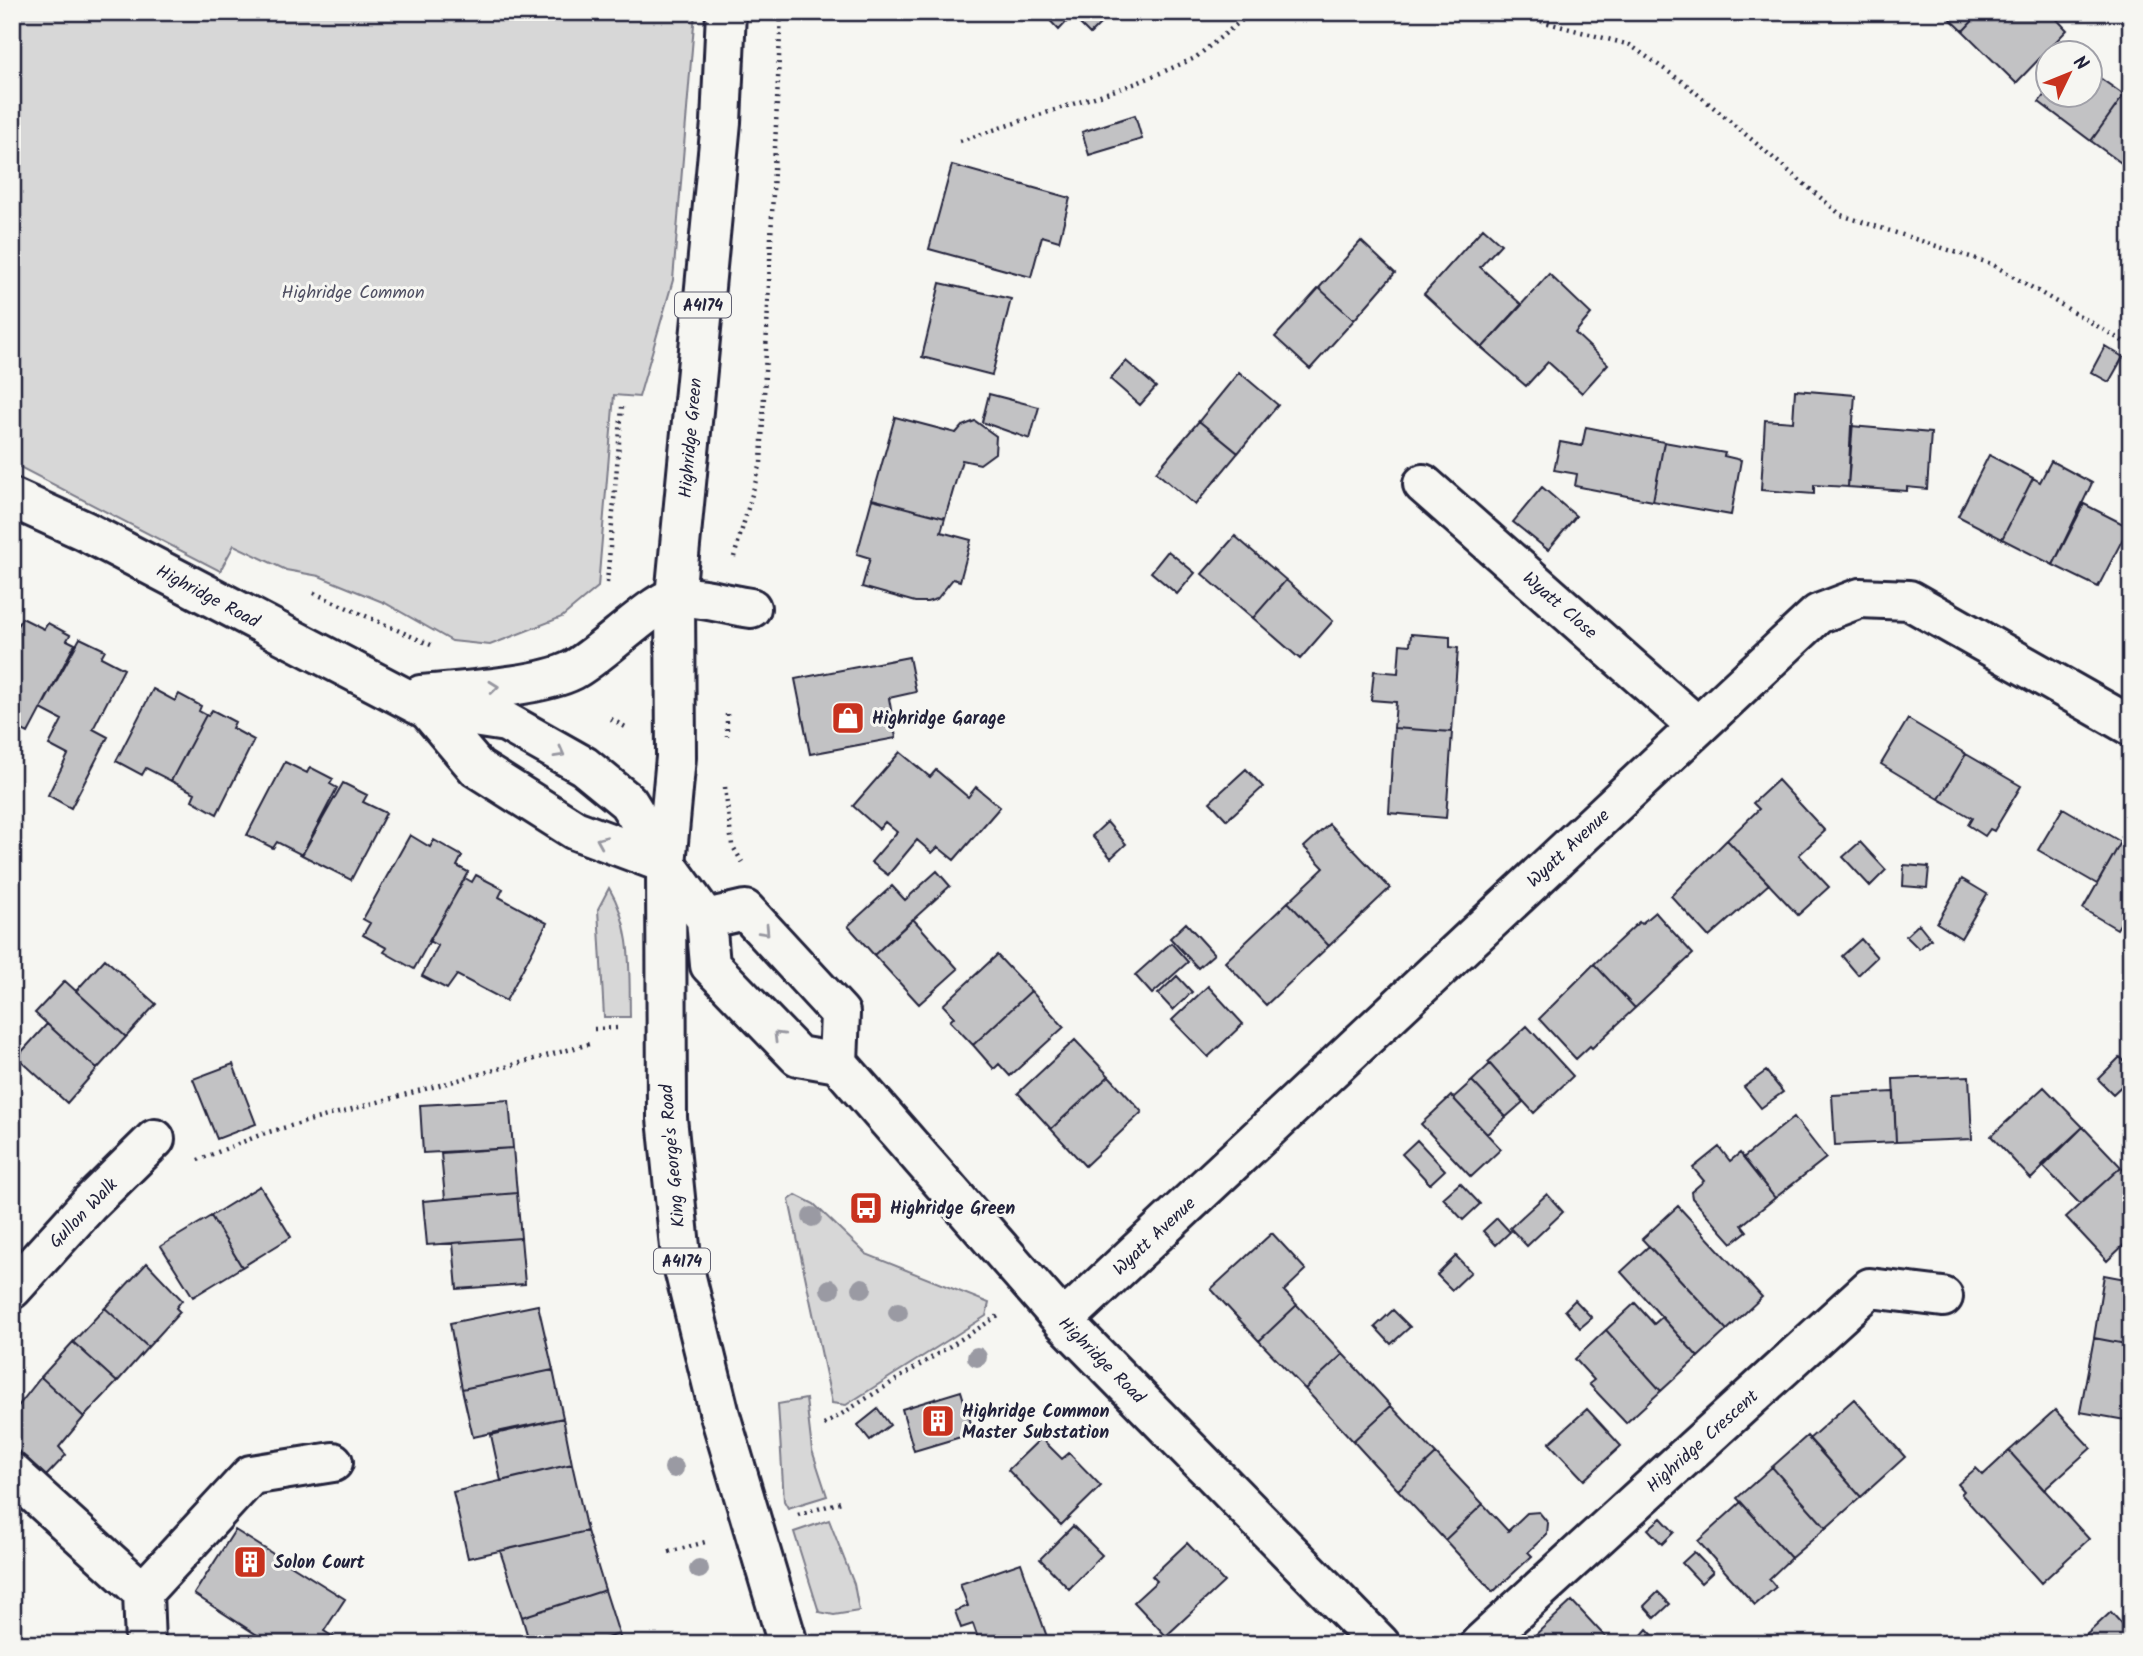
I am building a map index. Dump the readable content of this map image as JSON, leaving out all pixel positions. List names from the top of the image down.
{
  "streets": {
    "main road": [
      "A4174",
      "Highridge Green",
      "Highridge Road",
      "Wyatt Close",
      "Wyatt Avenue",
      "King George's Road",
      "Gullon Walk",
      "Highridge Crescent"
    ]
  },
  "crossings": [
    ["Highridge Green", "Highridge Road"],
    ["Highridge Green", "King George's Road"],
    ["Highridge Road", "Wyatt Avenue"],
    ["Highridge Road", "King George's Road"],
    ["Wyatt Close", "Wyatt Avenue"]
  ],
  "parks": ["Highridge Common"],
  "places": {
    "shop": ["Highridge Garage"],
    "bus stop": ["Highridge Green"],
    "building": ["Highridge Common Master Substation", "Solon Court"]
  },
  "north": "top right"
}
